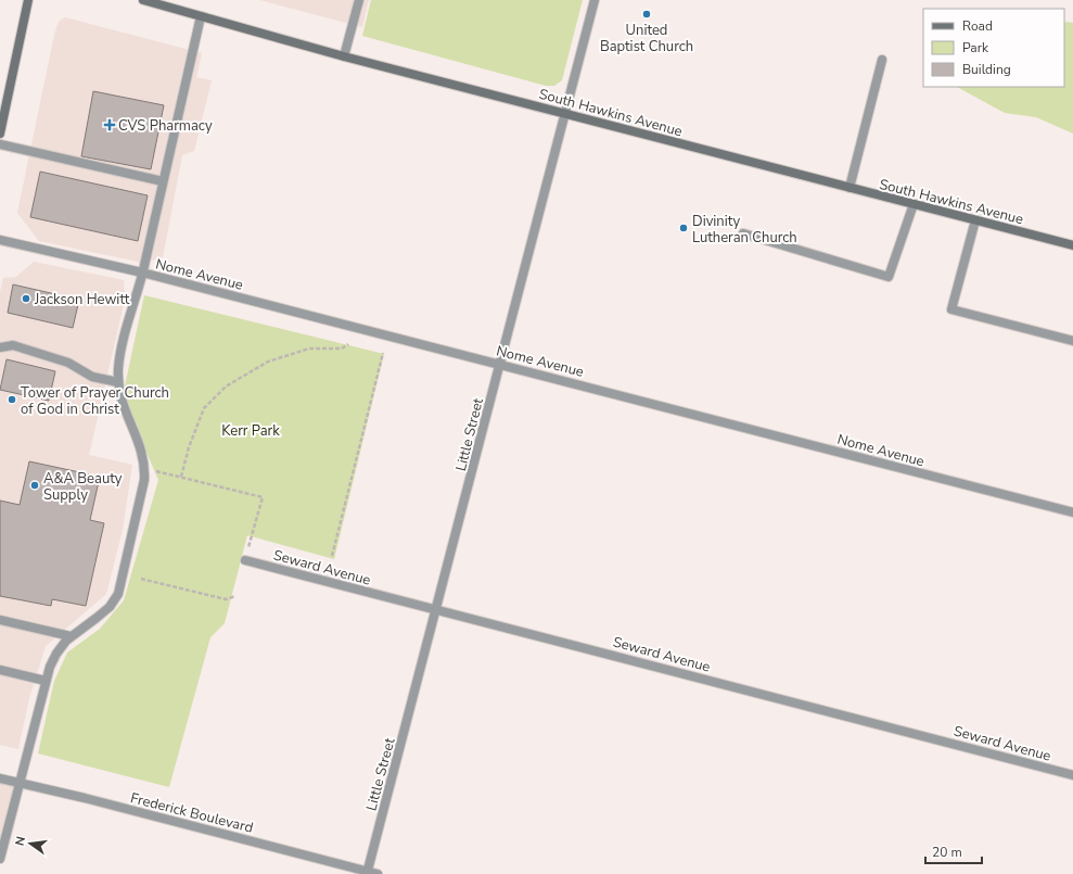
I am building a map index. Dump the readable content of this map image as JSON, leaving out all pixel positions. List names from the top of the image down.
{
  "streets": {
    "street": [
      "South Hawkins Avenue",
      "Nome Avenue",
      "Little Street",
      "Seward Avenue",
      "Frederick Boulevard"
    ]
  },
  "crossings": [
    ["South Hawkins Avenue", "Little Street"],
    ["Nome Avenue", "Little Street"],
    ["Little Street", "Seward Avenue"],
    ["Little Street", "Frederick Boulevard"]
  ],
  "parks": ["Kerr Park"],
  "places": {
    "other": [
      "United Baptist Church",
      "Divinity Lutheran Church",
      "Jackson Hewitt",
      "Tower of Prayer Church of God in Christ",
      "A&A Beauty Supply"
    ],
    "health": ["CVS Pharmacy"]
  },
  "legend": ["Road", "Park", "Building"],
  "scale_bar": "20 m",
  "north": "left"
}
